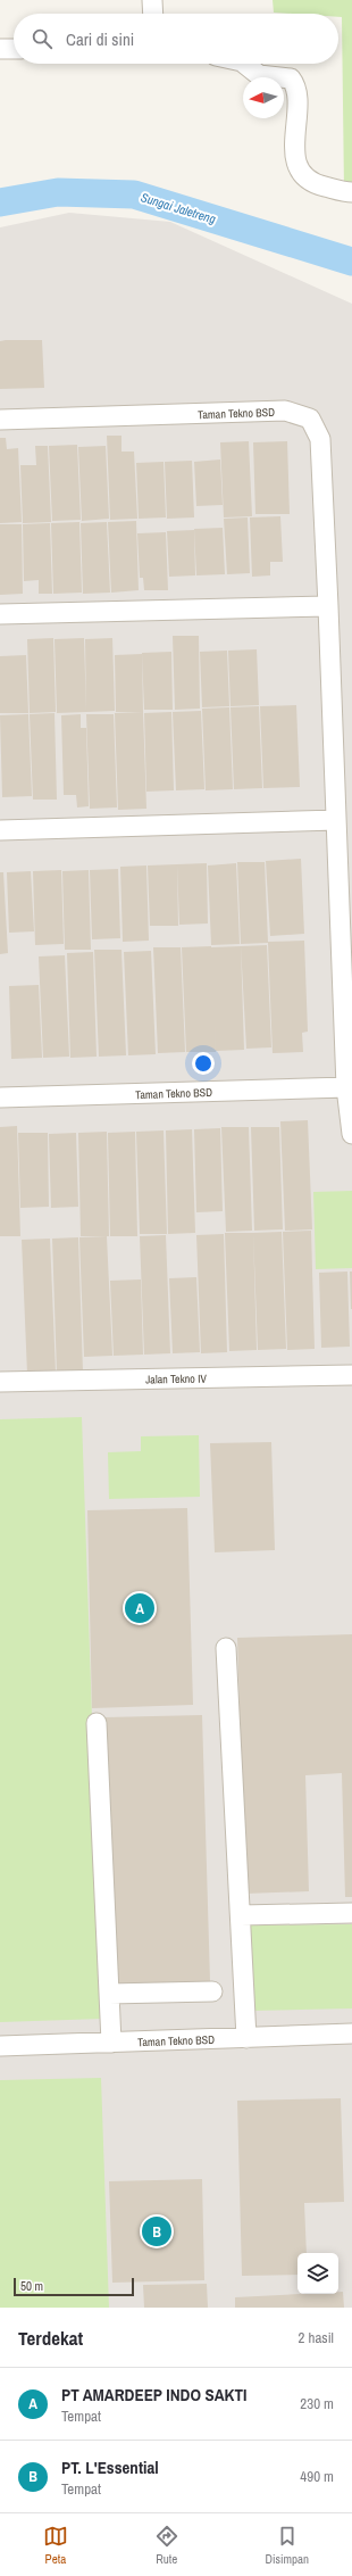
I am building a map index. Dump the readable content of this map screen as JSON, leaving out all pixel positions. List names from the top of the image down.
{
  "streets": {
    "street": ["Taman Tekno BSD", "Jalan Tekno IV"]
  },
  "water": ["Sungai Jaletreng"],
  "scale_bar": "50 m",
  "north": "left",
  "page": {
    "search": "Cari di sini",
    "pins": ["A", "B"],
    "scale": "50 m",
    "heading": ["Terdekat", "2 hasil"],
    "list": [
      {
        "mark": "A",
        "name": "PT AMARDEEP INDO SAKTI",
        "note": "Tempat",
        "value": "230 m"
      },
      {
        "mark": "B",
        "name": "PT. L'Essential",
        "note": "Tempat",
        "value": "490 m"
      }
    ],
    "nav": ["Peta", "Rute", "Disimpan"]
  }
}
